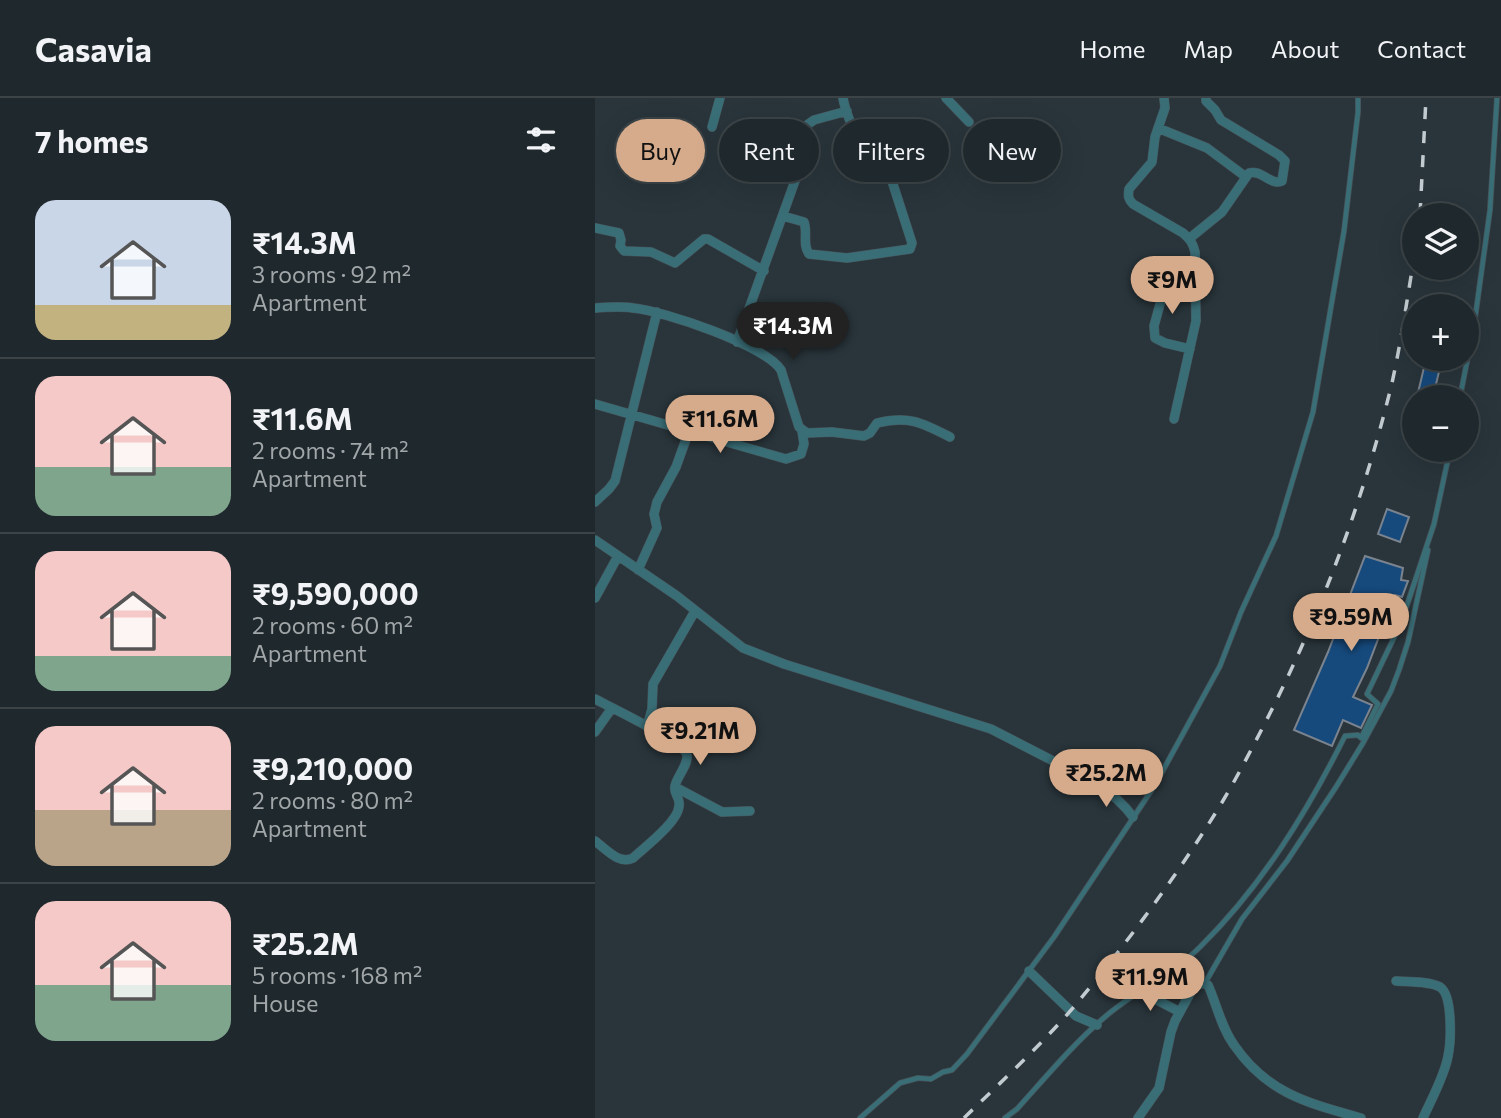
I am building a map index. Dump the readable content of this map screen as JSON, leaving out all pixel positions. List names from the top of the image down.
{
  "page": {
    "header": "Casavia",
    "nav": [
      "Home",
      "Map",
      "About",
      "Contact"
    ],
    "heading": "7 homes",
    "chip": [
      "Buy",
      "Rent",
      "Filters",
      "New"
    ],
    "list": [
      {
        "name": "₹14.3M",
        "note": "3 rooms · 92 m² · Apartment"
      },
      {
        "name": "₹11.6M",
        "note": "2 rooms · 74 m² · Apartment"
      },
      {
        "name": "₹9,590,000",
        "note": "2 rooms · 60 m² · Apartment"
      },
      {
        "name": "₹9,210,000",
        "note": "2 rooms · 80 m² · Apartment"
      },
      {
        "name": "₹25.2M",
        "note": "5 rooms · 168 m² · House"
      }
    ],
    "map_buttons": ["+", "−"],
    "price": [
      "₹9M",
      "₹14.3M",
      "₹11.6M",
      "₹9.59M",
      "₹9.21M",
      "₹25.2M",
      "₹11.9M"
    ]
  }
}
